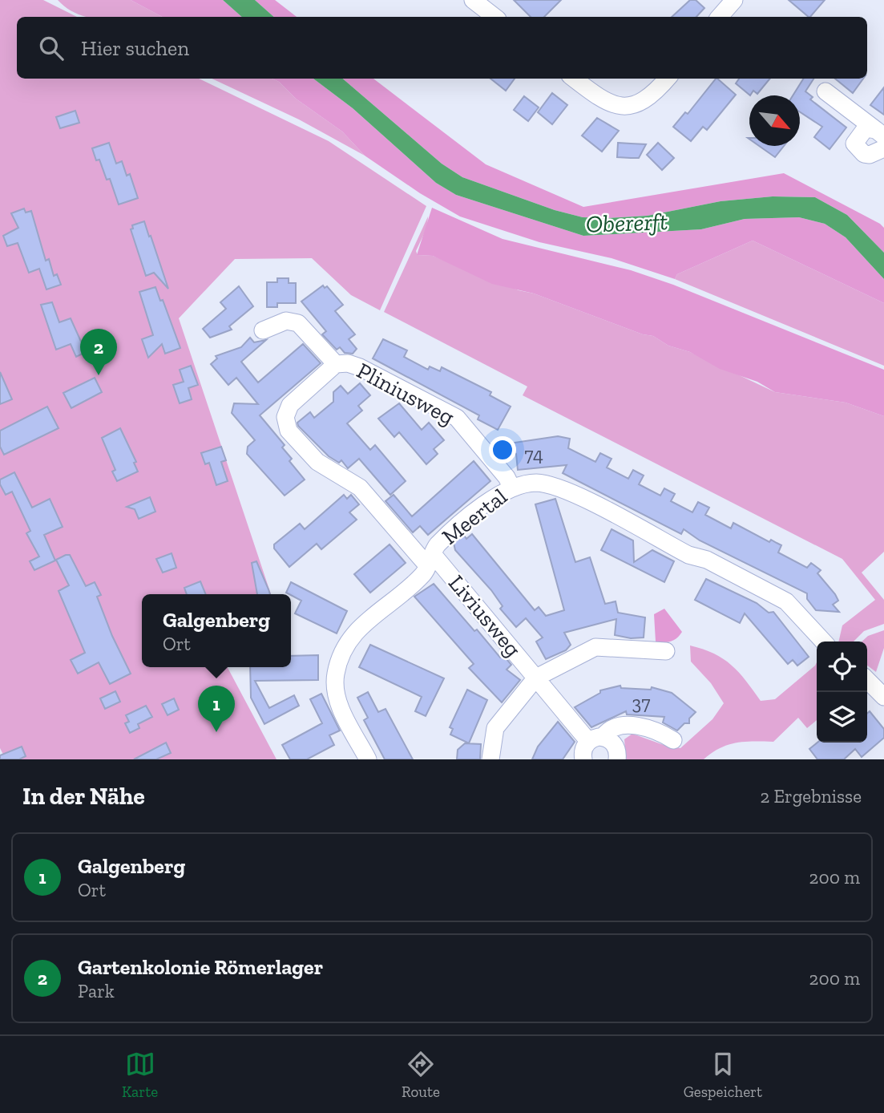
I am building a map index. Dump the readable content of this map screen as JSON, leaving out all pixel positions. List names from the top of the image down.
{
  "streets": {
    "street": ["Pliniusweg", "Meertal", "Liviusweg"]
  },
  "crossings": [
    ["Pliniusweg", "Meertal"],
    ["Pliniusweg", "Liviusweg"],
    ["Meertal", "Liviusweg"]
  ],
  "water": ["Obererft"],
  "house_numbers": ["74", "37"],
  "north": "bottom right",
  "page": {
    "search": "Hier suchen",
    "pins": ["2", "1"],
    "popup": ["Galgenberg", "Ort"],
    "heading": ["In der Nähe", "2 Ergebnisse"],
    "list": [
      {
        "mark": "1",
        "name": "Galgenberg",
        "note": "Ort",
        "value": "200 m"
      },
      {
        "mark": "2",
        "name": "Gartenkolonie Römerlager",
        "note": "Park",
        "value": "200 m"
      }
    ],
    "nav": ["Karte", "Route", "Gespeichert"]
  }
}
